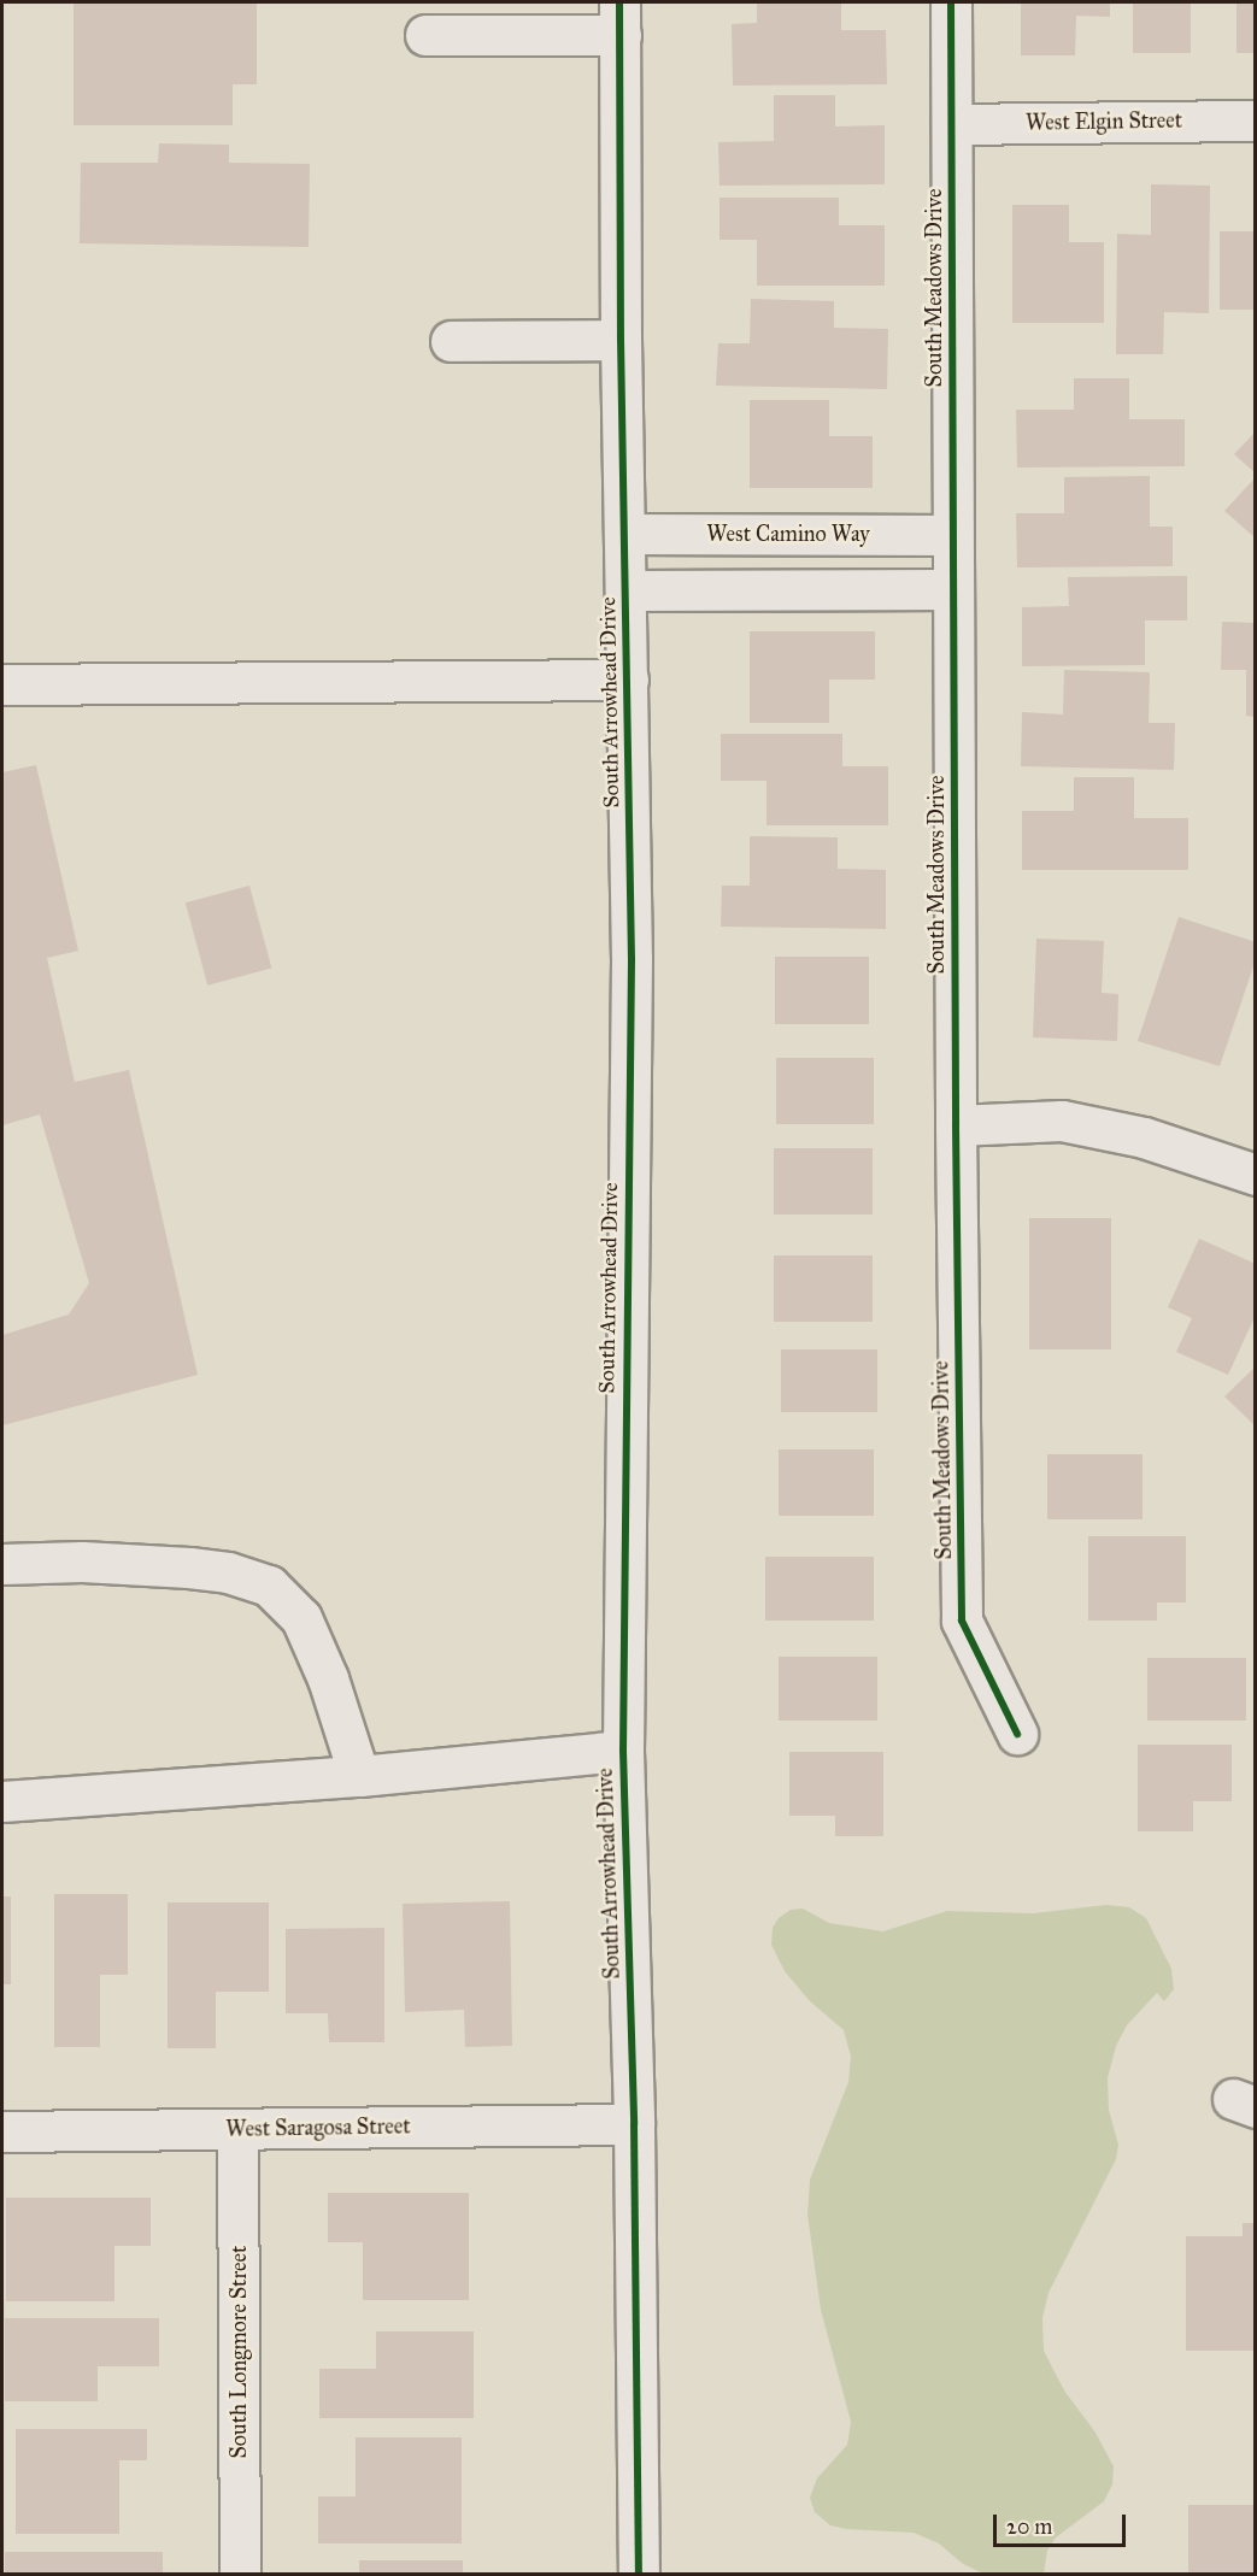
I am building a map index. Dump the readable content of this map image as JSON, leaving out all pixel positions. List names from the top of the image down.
{
  "streets": {
    "street": [
      "West Elgin Street",
      "South Meadows Drive",
      "West Camino Way",
      "South Arrowhead Drive",
      "West Saragosa Street",
      "South Longmore Street"
    ]
  },
  "crossings": [
    ["West Elgin Street", "South Meadows Drive"],
    ["South Meadows Drive", "West Camino Way"],
    ["West Camino Way", "South Arrowhead Drive"],
    ["South Arrowhead Drive", "West Saragosa Street"],
    ["West Saragosa Street", "South Longmore Street"]
  ],
  "scale_bar": "20 m"
}
